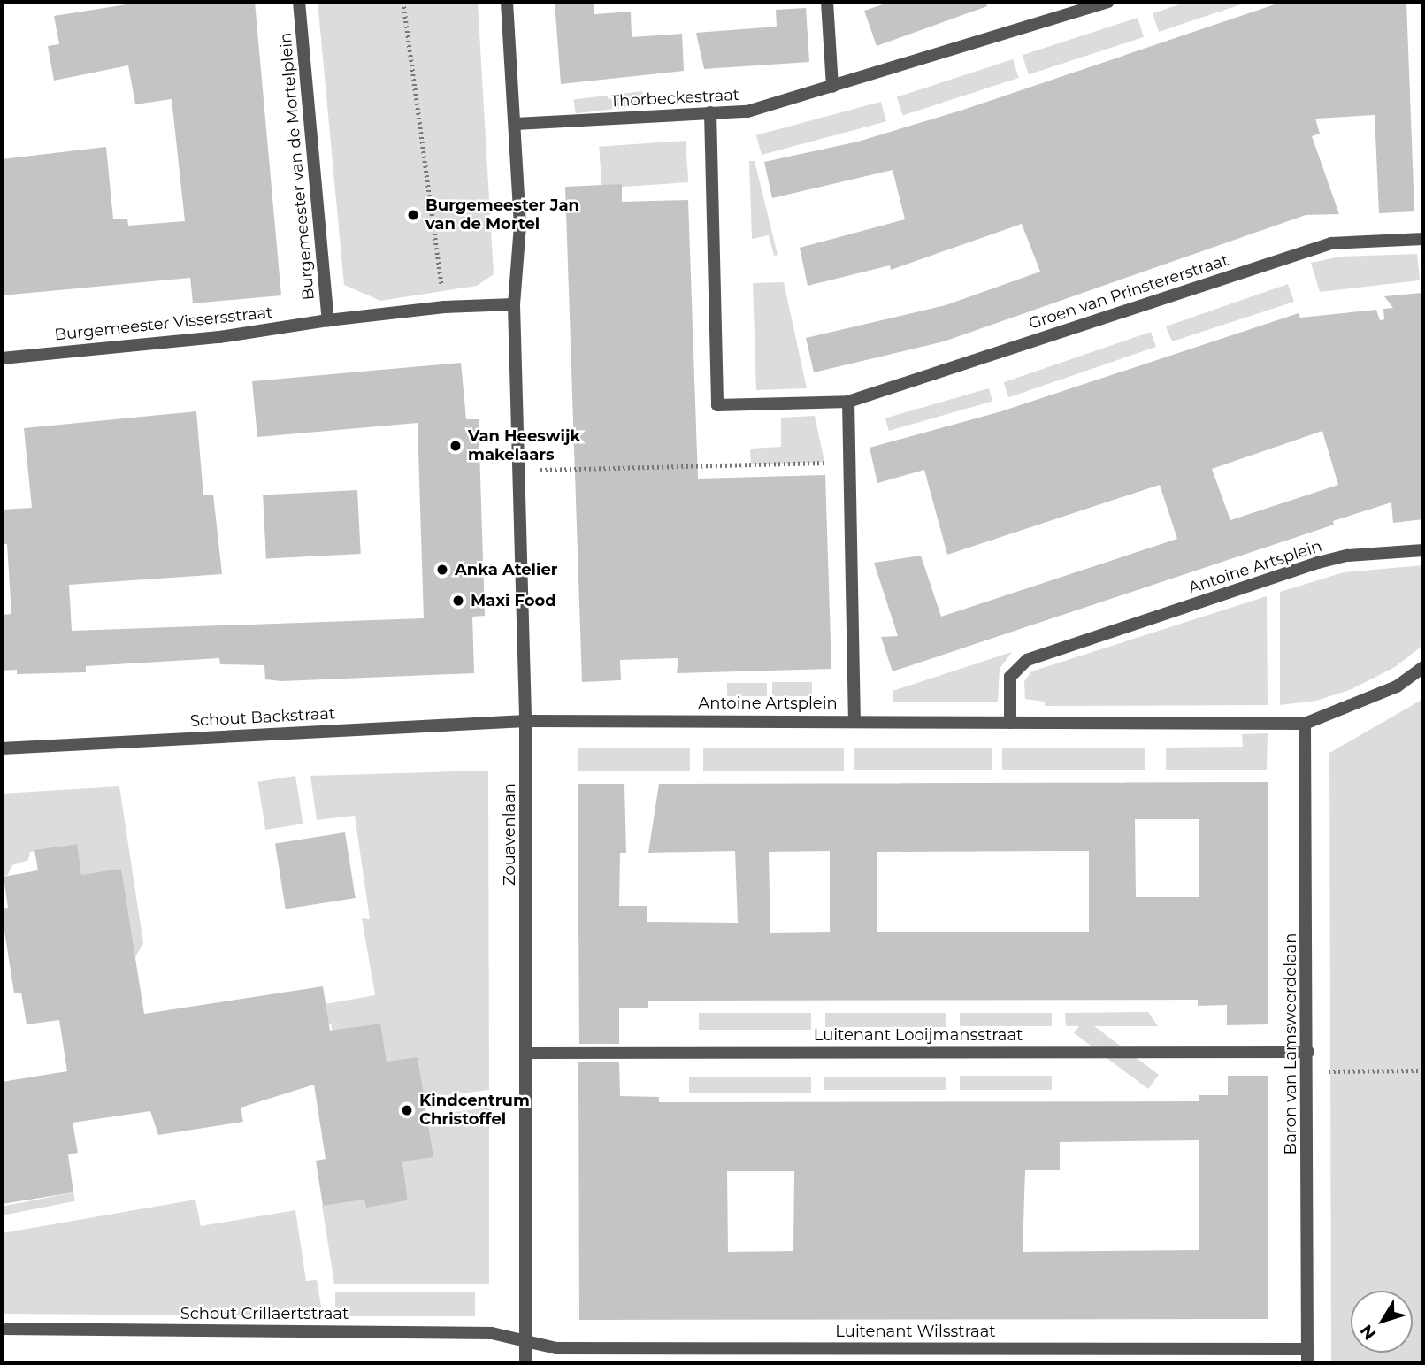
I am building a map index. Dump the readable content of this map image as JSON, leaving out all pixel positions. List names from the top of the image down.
{
  "streets": {
    "street": [
      "Thorbeckestraat",
      "Burgemeester van de Mortelplein",
      "Groen van Prinstererstraat",
      "Burgemeester Vissersstraat",
      "Antoine Artsplein",
      "Schout Backstraat",
      "Zouavenlaan",
      "Luitenant Looijmansstraat",
      "Baron van Lamsweerdelaan",
      "Schout Crillaertstraat",
      "Luitenant Wilsstraat"
    ]
  },
  "crossings": [
    ["Thorbeckestraat", "Groen van Prinstererstraat"],
    ["Burgemeester van de Mortelplein", "Burgemeester Vissersstraat"],
    ["Antoine Artsplein", "Schout Backstraat"],
    ["Antoine Artsplein", "Zouavenlaan"],
    ["Antoine Artsplein", "Baron van Lamsweerdelaan"],
    ["Schout Backstraat", "Zouavenlaan"],
    ["Zouavenlaan", "Luitenant Looijmansstraat"],
    ["Zouavenlaan", "Schout Crillaertstraat"],
    ["Zouavenlaan", "Luitenant Wilsstraat"],
    ["Luitenant Looijmansstraat", "Baron van Lamsweerdelaan"],
    ["Baron van Lamsweerdelaan", "Luitenant Wilsstraat"],
    ["Schout Crillaertstraat", "Luitenant Wilsstraat"]
  ],
  "places": [
    "Burgemeester Jan van de Mortel",
    "Van Heeswijk makelaars",
    "Anka Atelier",
    "Maxi Food",
    "Kindcentrum Christoffel"
  ],
  "north": "bottom left"
}
